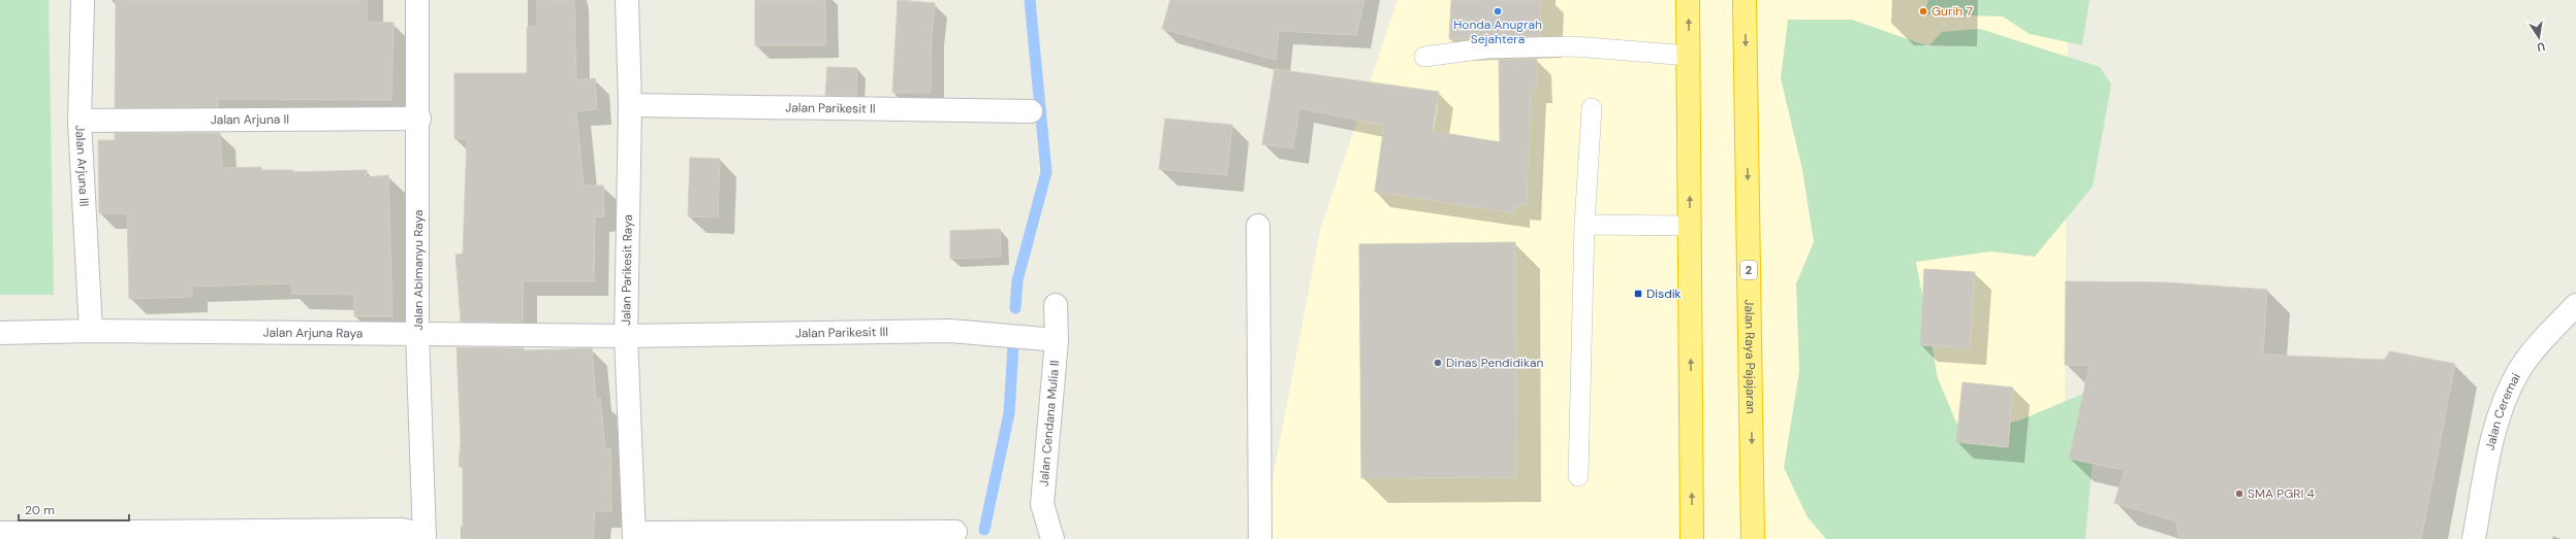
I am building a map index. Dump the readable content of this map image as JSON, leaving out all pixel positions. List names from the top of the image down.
{
  "streets": {
    "highway": ["2", "Jalan Raya Pajajaran"],
    "street": [
      "Jalan Parikesit II",
      "Jalan Arjuna II",
      "Jalan Arjuna III",
      "Jalan Abimanyu Raya",
      "Jalan Parikesit Raya",
      "Jalan Arjuna Raya",
      "Jalan Parikesit III",
      "Jalan Ceremai",
      "Jalan Cendana Mulia II"
    ]
  },
  "crossings": [
    ["Jalan Parikesit II", "Jalan Parikesit Raya"],
    ["Jalan Arjuna II", "Jalan Arjuna III"],
    ["Jalan Arjuna II", "Jalan Abimanyu Raya"],
    ["Jalan Arjuna III", "Jalan Arjuna Raya"],
    ["Jalan Abimanyu Raya", "Jalan Arjuna Raya"],
    ["Jalan Parikesit Raya", "Jalan Arjuna Raya"],
    ["Jalan Parikesit Raya", "Jalan Parikesit III"],
    ["Jalan Arjuna Raya", "Jalan Parikesit III"],
    ["Jalan Parikesit III", "Jalan Cendana Mulia II"]
  ],
  "places": {
    "other": [
      "Honda Anugrah Sejahtera",
      "Gurih 7",
      "Dinas Pendidikan",
      "SMA PGRI 4"
    ],
    "transit": ["Disdik"]
  },
  "scale_bar": "20 m",
  "north": "bottom"
}
